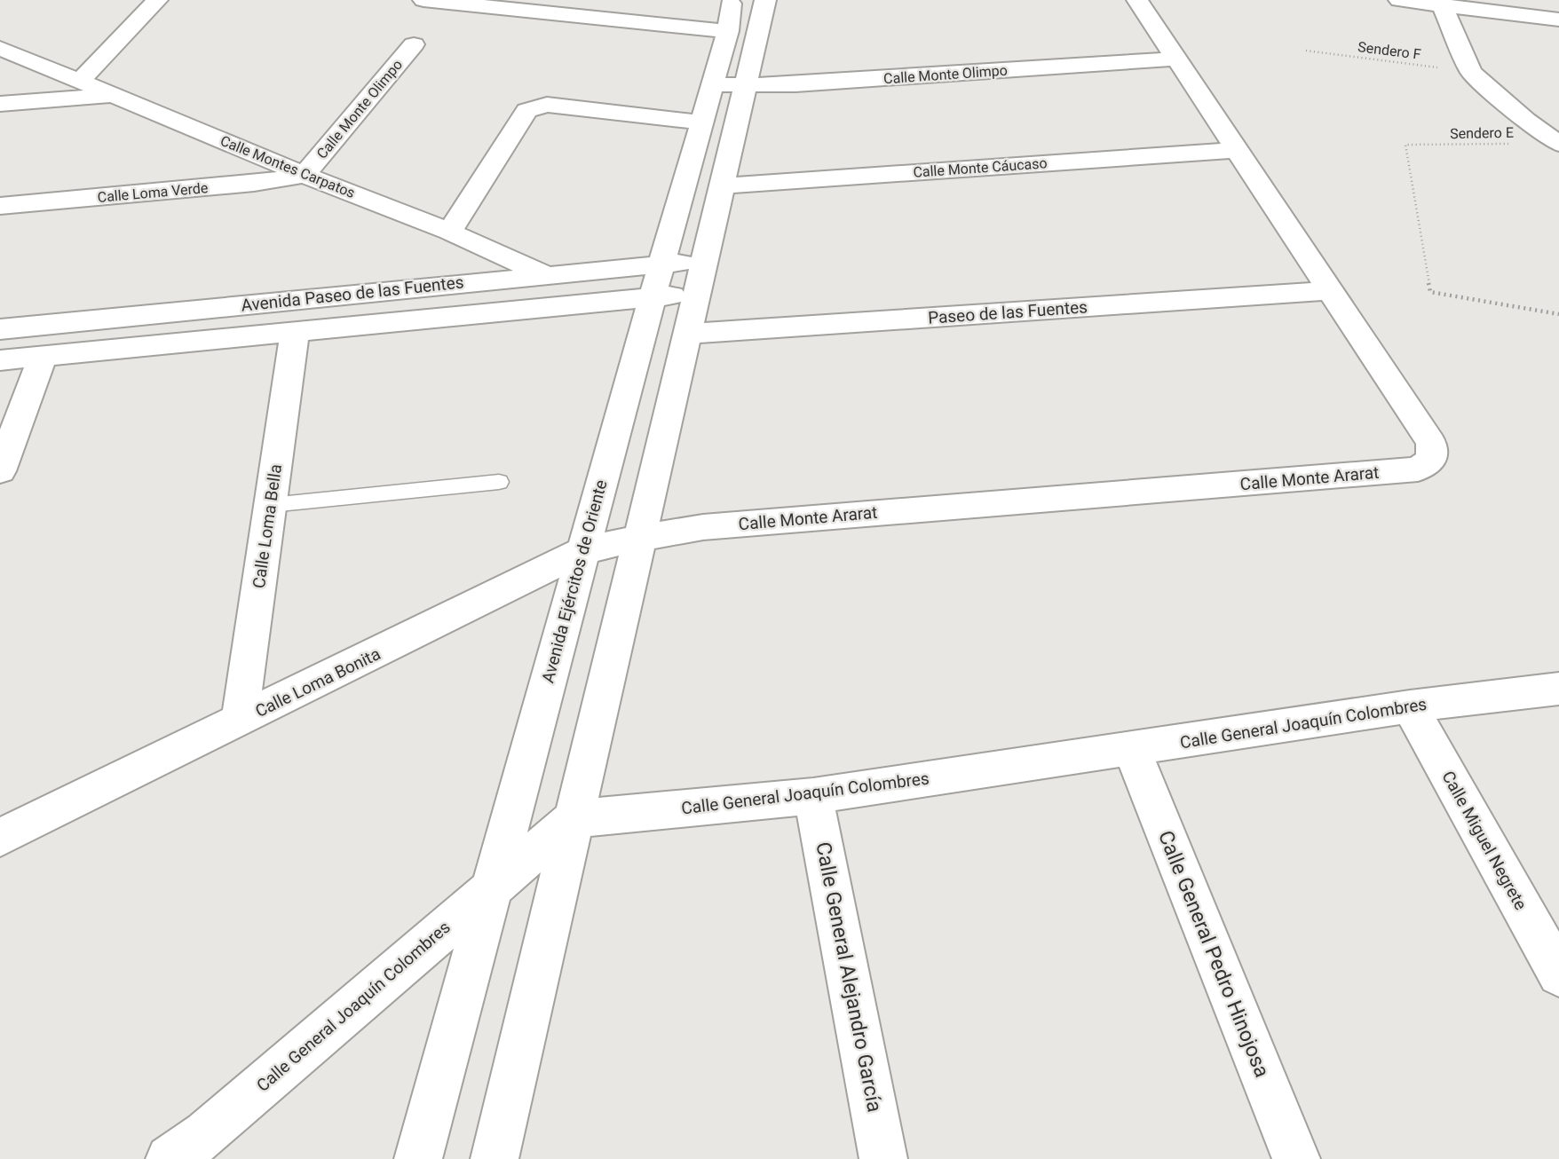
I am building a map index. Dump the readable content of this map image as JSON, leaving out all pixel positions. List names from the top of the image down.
{
  "streets": {
    "street": [
      "Calle Monte Olimpo",
      "Calle Montes Carpatos",
      "Calle Monte Cáucaso",
      "Calle Loma Verde",
      "Avenida Paseo de las Fuentes",
      "Paseo de las Fuentes",
      "Calle Monte Ararat",
      "Calle Loma Bella",
      "Avenida Ejércitos de Oriente",
      "Calle Loma Bonita",
      "Calle General Joaquín Colombres",
      "Calle Miguel Negrete",
      "Calle General Pedro Hinojosa",
      "Calle General Alejandro García"
    ],
    "path": ["Sendero F", "Sendero E"]
  },
  "crossings": [
    ["Calle Monte Olimpo", "Calle Montes Carpatos"],
    ["Calle Monte Olimpo", "Calle Loma Verde"],
    ["Calle Monte Olimpo", "Calle Monte Ararat"],
    ["Calle Monte Olimpo", "Avenida Ejércitos de Oriente"],
    ["Calle Montes Carpatos", "Calle Loma Verde"],
    ["Calle Montes Carpatos", "Avenida Paseo de las Fuentes"],
    ["Calle Monte Cáucaso", "Calle Monte Ararat"],
    ["Calle Monte Cáucaso", "Avenida Ejércitos de Oriente"],
    ["Avenida Paseo de las Fuentes", "Calle Loma Bella"],
    ["Avenida Paseo de las Fuentes", "Avenida Ejércitos de Oriente"],
    ["Paseo de las Fuentes", "Calle Monte Ararat"],
    ["Paseo de las Fuentes", "Avenida Ejércitos de Oriente"],
    ["Calle Monte Ararat", "Avenida Ejércitos de Oriente"],
    ["Calle Monte Ararat", "Calle Loma Bonita"],
    ["Calle Loma Bella", "Calle Loma Bonita"],
    ["Avenida Ejércitos de Oriente", "Calle Loma Bonita"],
    ["Avenida Ejércitos de Oriente", "Calle General Joaquín Colombres"],
    ["Calle General Joaquín Colombres", "Calle Miguel Negrete"],
    ["Calle General Joaquín Colombres", "Calle General Pedro Hinojosa"],
    ["Calle General Joaquín Colombres", "Calle General Alejandro García"]
  ]
}
